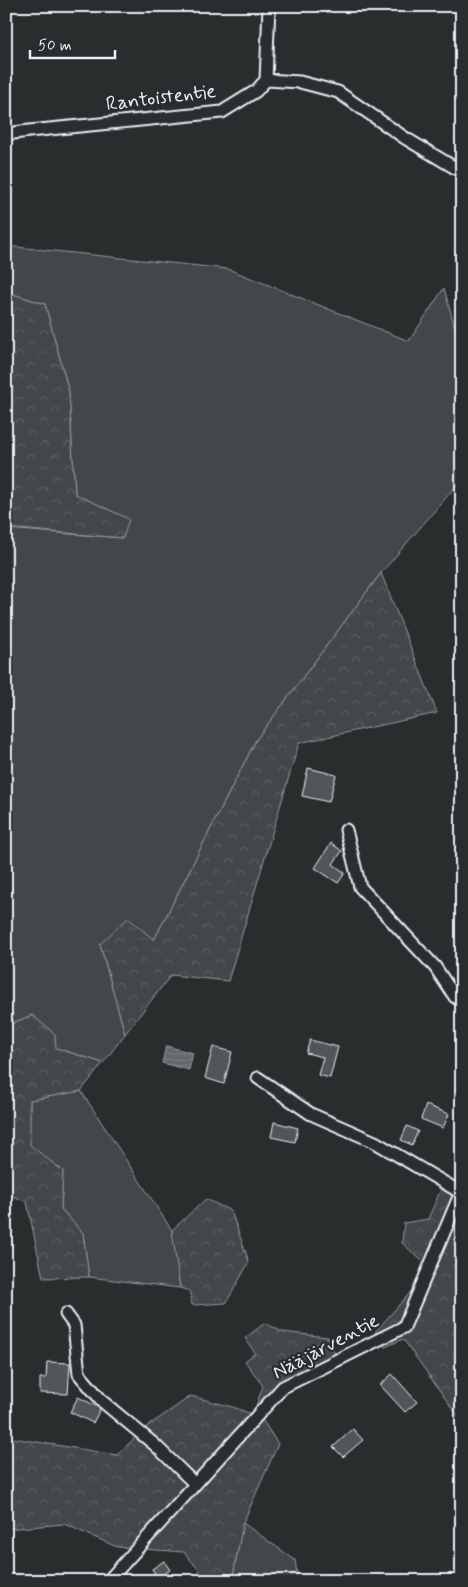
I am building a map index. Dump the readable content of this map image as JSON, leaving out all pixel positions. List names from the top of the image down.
{
  "streets": {
    "street": ["Rantoistentie", "Nääjärventie"]
  },
  "scale_bar": "50 m"
}
